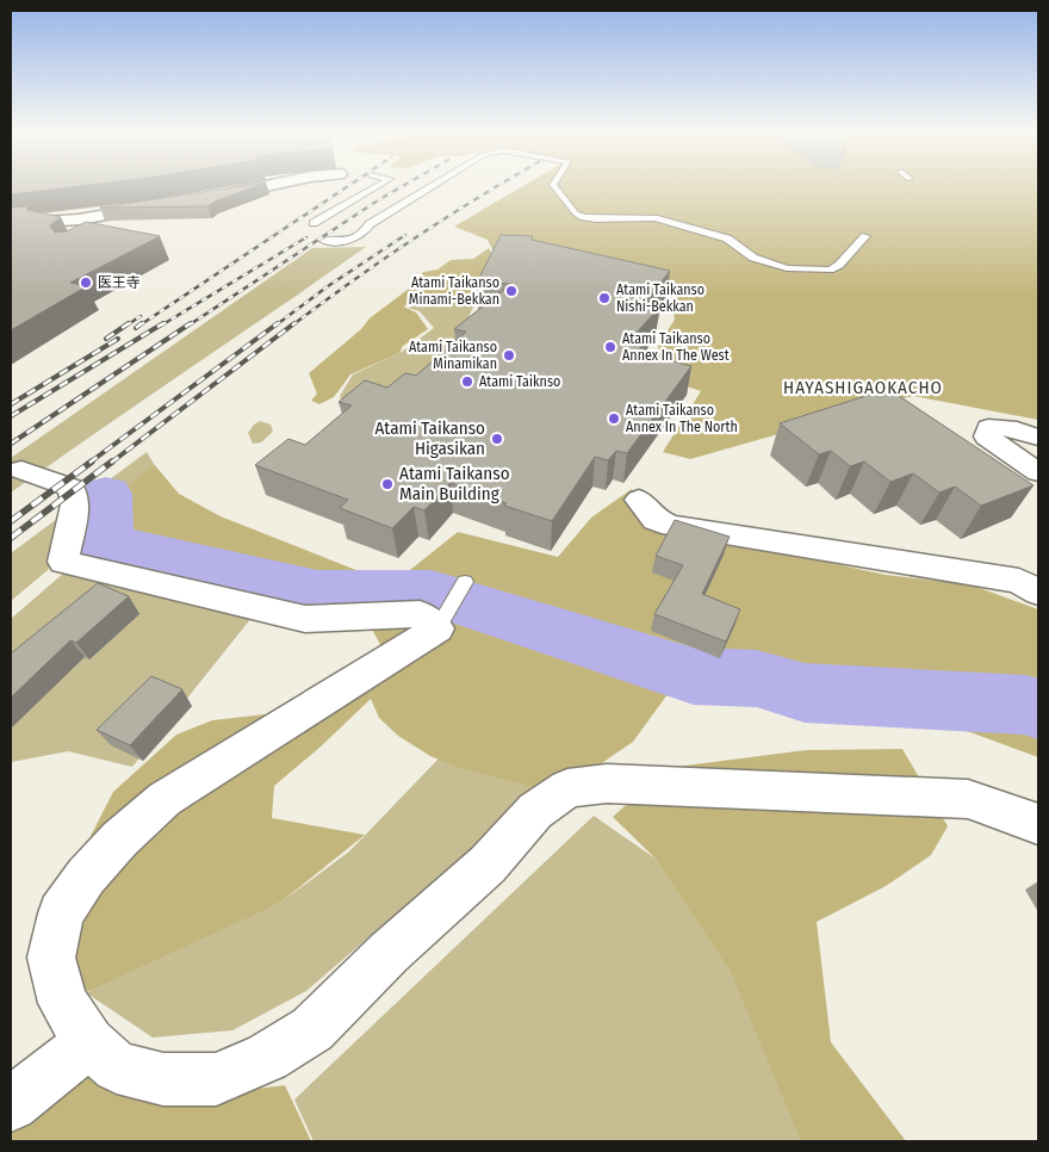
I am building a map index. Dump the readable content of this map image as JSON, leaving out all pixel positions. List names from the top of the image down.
{
  "districts": ["HAYASHIGAOKACHO"],
  "places": [
    "医王寺",
    "Atami Taikanso Minami-Bekkan",
    "Atami Taikanso Nishi-Bekkan",
    "Atami Taikanso Annex In The West",
    "Atami Taikanso Minamikan",
    "Atami Taiknso",
    "Atami Taikanso Annex In The North",
    "Atami Taikanso Higasikan",
    "Atami Taikanso Main Building"
  ]
}
